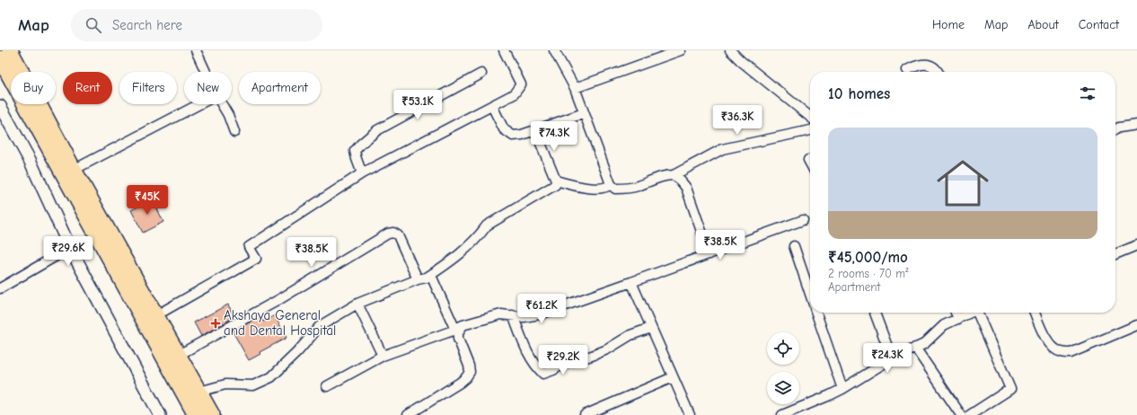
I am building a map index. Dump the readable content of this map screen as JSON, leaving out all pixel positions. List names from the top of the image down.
{
  "places": {
    "health": ["Akshaya General and Dental Hospital"]
  },
  "page": {
    "header": "Map",
    "search": "Search here",
    "nav": [
      "Home",
      "Map",
      "About",
      "Contact"
    ],
    "chip": [
      "Buy",
      "Rent",
      "Filters",
      "New",
      "Apartment"
    ],
    "heading": "10 homes",
    "price": [
      "₹53.1K",
      "₹36.3K",
      "₹74.3K",
      "₹45K",
      "₹38.5K",
      "₹29.6K",
      "₹38.5K",
      "₹61.2K",
      "₹24.3K",
      "₹29.2K"
    ],
    "list": [
      {
        "name": "₹45,000/mo",
        "note": "2 rooms · 70 m² · Apartment"
      }
    ]
  }
}
